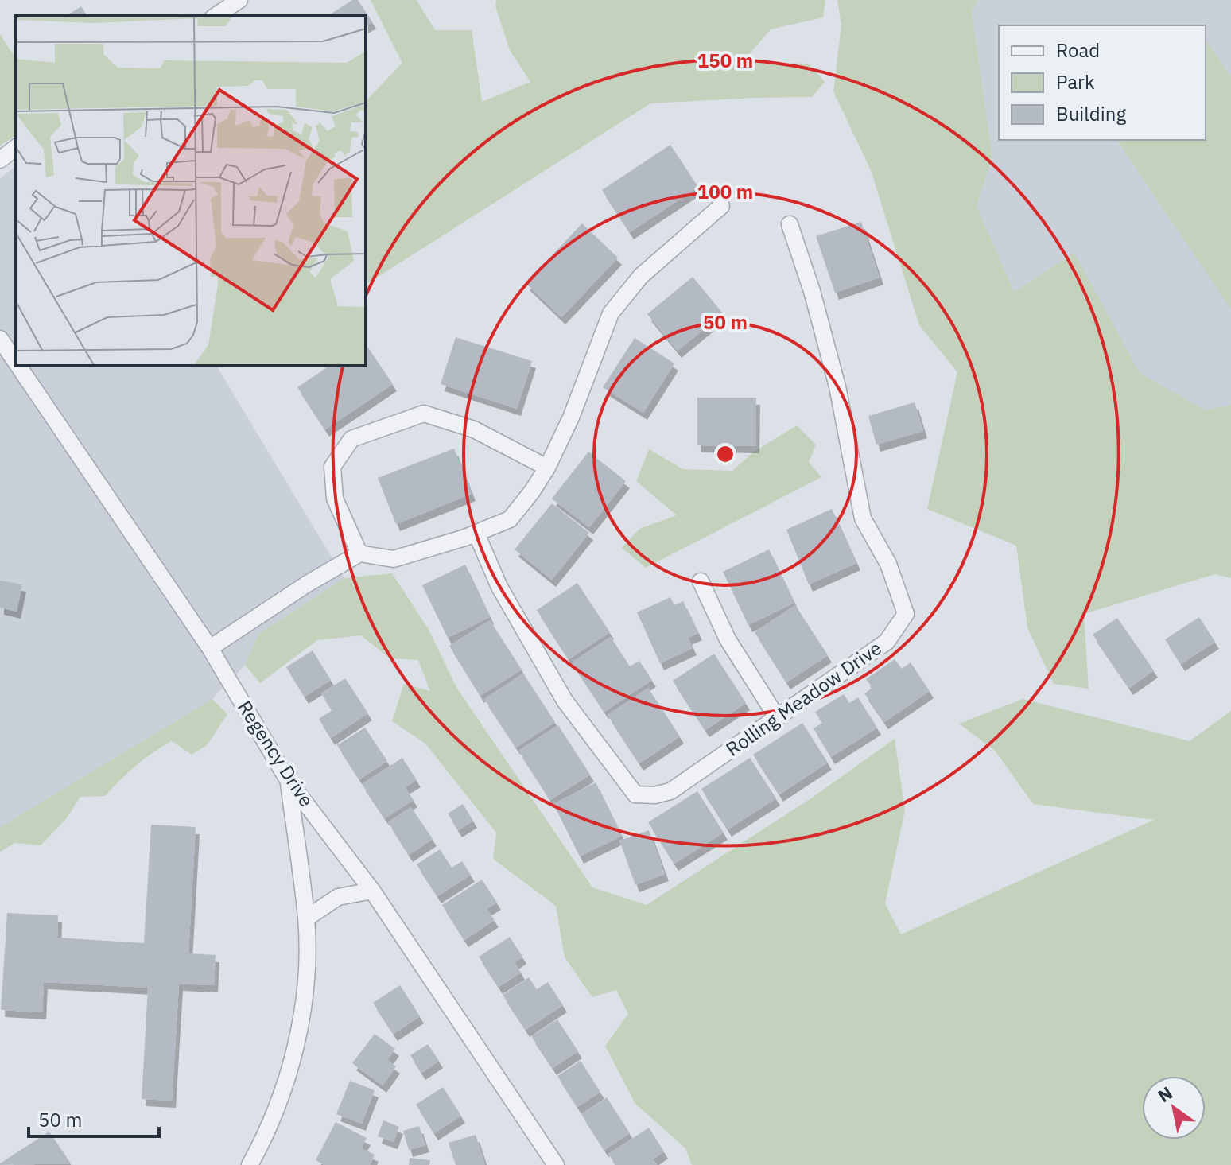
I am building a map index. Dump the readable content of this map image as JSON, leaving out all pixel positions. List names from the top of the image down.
{
  "streets": {
    "street": ["Rolling Meadow Drive", "Regency Drive"]
  },
  "legend": ["Road", "Park", "Building"],
  "scale_bar": "50 m",
  "north": "top left",
  "rings": ["150 m", "100 m", "50 m"]
}
